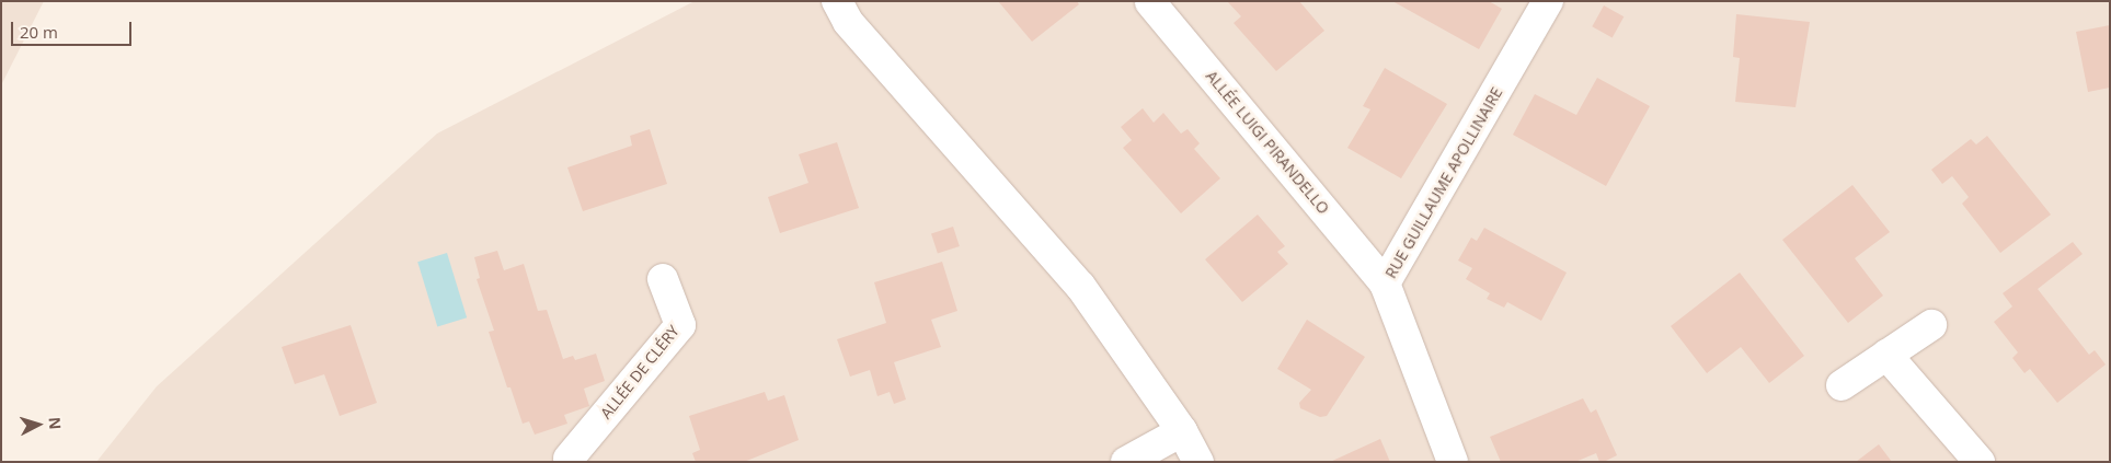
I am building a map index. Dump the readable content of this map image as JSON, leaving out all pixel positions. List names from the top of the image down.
{
  "streets": {
    "street": ["ALLÉE LUIGI PIRANDELLO", "RUE GUILLAUME APOLLINAIRE", "ALLÉE DE CLÉRY"]
  },
  "crossings": [
    ["ALLÉE LUIGI PIRANDELLO", "RUE GUILLAUME APOLLINAIRE"]
  ],
  "scale_bar": "20 m",
  "north": "right"
}
